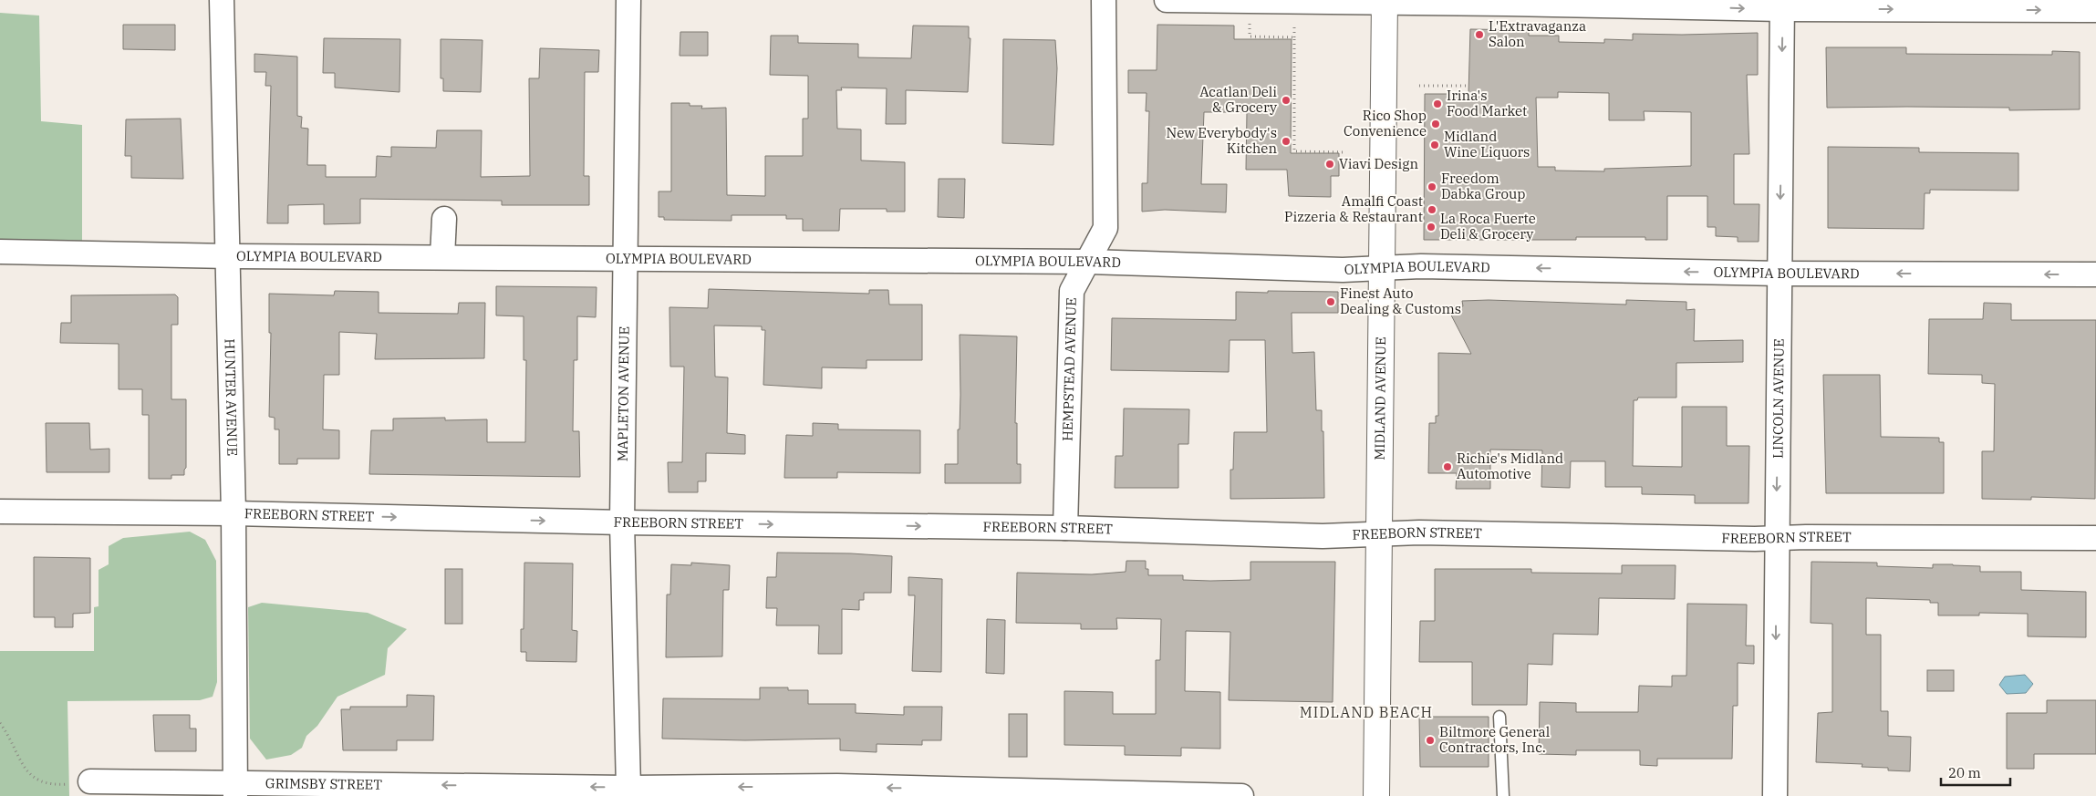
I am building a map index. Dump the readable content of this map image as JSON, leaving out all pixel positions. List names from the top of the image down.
{
  "streets": {
    "main road": ["MIDLAND AVENUE"],
    "street": [
      "OLYMPIA BOULEVARD",
      "HEMPSTEAD AVENUE",
      "MAPLETON AVENUE",
      "HUNTER AVENUE",
      "LINCOLN AVENUE",
      "FREEBORN STREET",
      "GRIMSBY STREET"
    ]
  },
  "crossings": [
    ["OLYMPIA BOULEVARD", "HEMPSTEAD AVENUE"],
    ["OLYMPIA BOULEVARD", "MAPLETON AVENUE"],
    ["OLYMPIA BOULEVARD", "HUNTER AVENUE"],
    ["OLYMPIA BOULEVARD", "MIDLAND AVENUE"],
    ["OLYMPIA BOULEVARD", "LINCOLN AVENUE"],
    ["HEMPSTEAD AVENUE", "FREEBORN STREET"],
    ["MAPLETON AVENUE", "FREEBORN STREET"],
    ["MAPLETON AVENUE", "GRIMSBY STREET"],
    ["HUNTER AVENUE", "FREEBORN STREET"],
    ["HUNTER AVENUE", "GRIMSBY STREET"],
    ["MIDLAND AVENUE", "FREEBORN STREET"],
    ["LINCOLN AVENUE", "FREEBORN STREET"]
  ],
  "one_way": ["LINCOLN AVENUE", "FREEBORN STREET", "GRIMSBY STREET"],
  "districts": ["MIDLAND BEACH"],
  "places": [
    "L'Extravaganza Salon",
    "Acatlan Deli & Grocery",
    "Irina's Food Market",
    "Rico Shop Convenience",
    "New Everybody's Kitchen",
    "Midland Wine Liquors",
    "Viavi Design",
    "Freedom Dabka Group",
    "Amalfi Coast Pizzeria & Restaurant",
    "La Roca Fuerte Deli & Grocery",
    "Finest Auto Dealing & Customs",
    "Richie's Midland Automotive",
    "Biltmore General Contractors, Inc."
  ],
  "scale_bar": "20 m"
}
